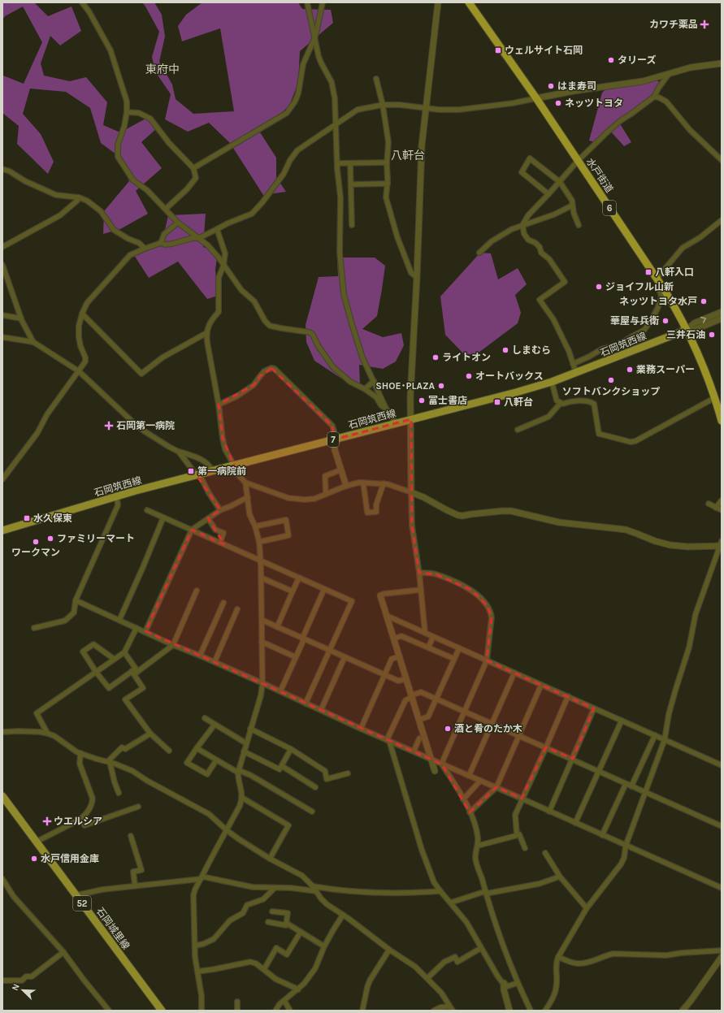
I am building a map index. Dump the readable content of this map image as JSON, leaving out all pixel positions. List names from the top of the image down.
{
  "streets": {
    "highway": ["水戸街道", "6"],
    "main road": [
      "石岡筑西線",
      "7",
      "52",
      "石岡城里線"
    ]
  },
  "crossings": [
    ["水戸街道", "石岡筑西線"]
  ],
  "districts": ["東府中", "八軒台"],
  "places": {
    "health": ["カワチ薬品", "石岡第一病院", "ウエルシア"],
    "transit": [
      "ウェルサイト石岡",
      "八軒入口",
      "八軒台",
      "第一病院前",
      "水久保東"
    ],
    "other": [
      "タリーズ",
      "はま寿司",
      "ネッツトヨタ",
      "ジョイフル山新",
      "ネッツトヨタ水戸",
      "華屋与兵衛",
      "三井石油",
      "しまむら",
      "ライトオン",
      "業務スーパー",
      "オートバックス",
      "ソフトバンクショップ",
      "SHOE･PLAZA",
      "富士書店",
      "ファミリーマート",
      "ワークマン",
      "酒と肴のたか木",
      "水戸信用金庫"
    ]
  },
  "north": "top left"
}
